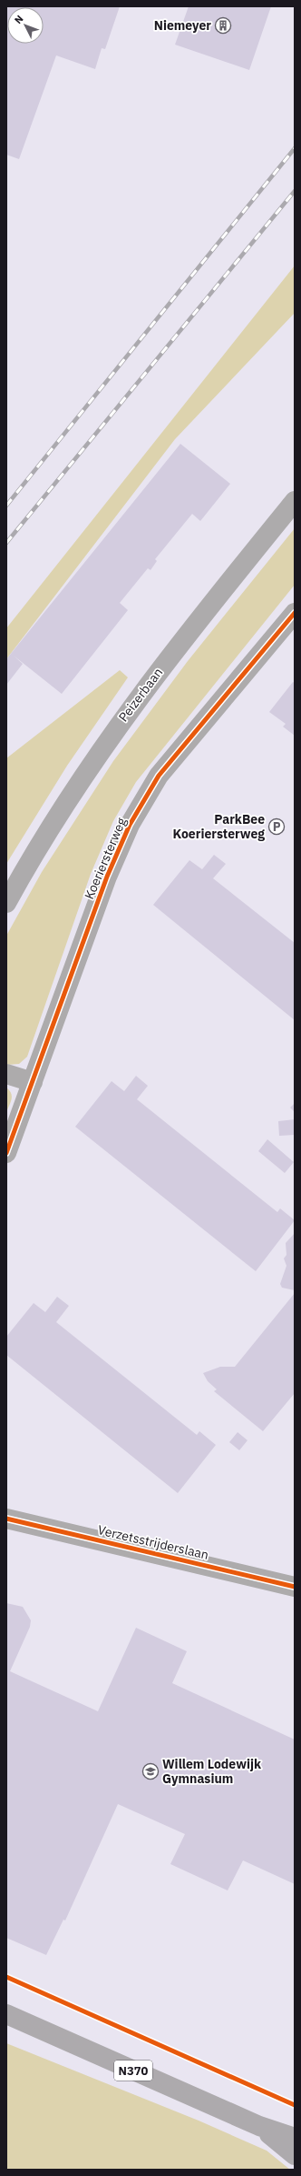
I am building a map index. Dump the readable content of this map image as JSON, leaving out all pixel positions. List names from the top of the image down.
{
  "streets": {
    "highway": ["N370"],
    "street": ["Peizerbaan", "Koeriersterweg", "Verzetsstrijderslaan"]
  },
  "places": {
    "building": ["Niemeyer"],
    "parking": ["ParkBee Koeriersterweg"],
    "school or university": ["Willem Lodewijk Gymnasium"]
  },
  "north": "top left"
}
